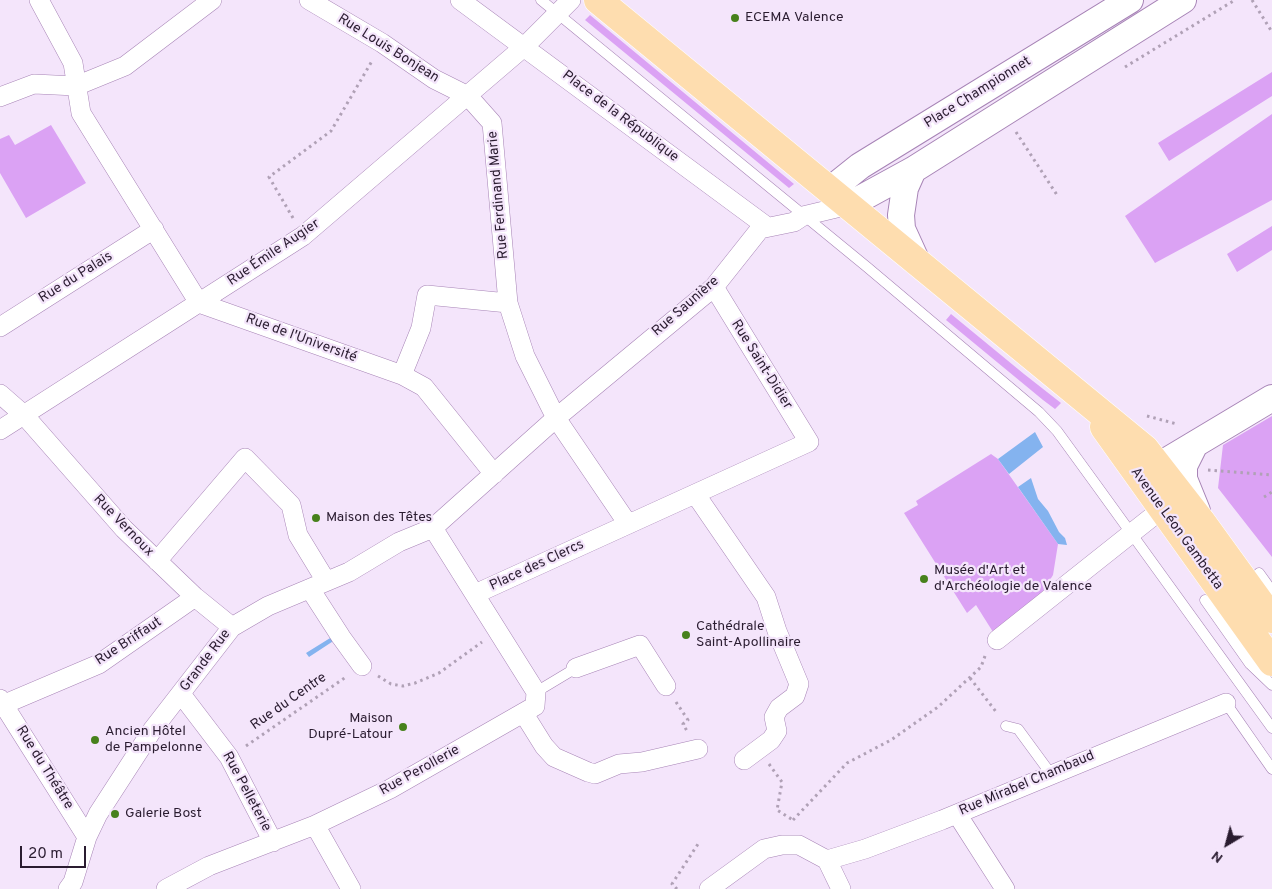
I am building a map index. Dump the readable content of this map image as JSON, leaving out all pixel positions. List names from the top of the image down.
{
  "streets": {
    "main road": ["Place Championnet", "Avenue Léon Gambetta"],
    "street": [
      "Rue Louis Bonjean",
      "Place de la République",
      "Rue Ferdinand Marie",
      "Rue Émile Augier",
      "Rue du Palais",
      "Rue Saunière",
      "Rue de l'Université",
      "Rue Saint-Didier",
      "Rue Vernoux",
      "Place des Clercs",
      "Rue Briffaut",
      "Grande Rue",
      "Rue du Théâtre",
      "Rue Perollerie",
      "Rue Mirabel Chambaud",
      "Rue Pelleterie"
    ],
    "path": ["Rue du Centre"]
  },
  "crossings": [
    ["Rue Louis Bonjean", "Rue Ferdinand Marie"],
    ["Rue Louis Bonjean", "Rue Émile Augier"],
    ["Place Championnet", "Avenue Léon Gambetta"],
    ["Place de la République", "Rue Émile Augier"],
    ["Place de la République", "Rue Saunière"],
    ["Rue Ferdinand Marie", "Rue Émile Augier"],
    ["Rue Ferdinand Marie", "Rue Saunière"],
    ["Rue Émile Augier", "Rue de l'Université"],
    ["Rue Émile Augier", "Rue Vernoux"],
    ["Rue Saunière", "Rue de l'Université"],
    ["Rue Saunière", "Rue Saint-Didier"],
    ["Rue Saint-Didier", "Place des Clercs"],
    ["Rue Vernoux", "Rue Briffaut"],
    ["Rue Vernoux", "Grande Rue"],
    ["Place des Clercs", "Grande Rue"],
    ["Rue Briffaut", "Rue du Théâtre"],
    ["Grande Rue", "Rue du Théâtre"],
    ["Grande Rue", "Rue Pelleterie"],
    ["Rue du Centre", "Rue Pelleterie"],
    ["Rue Perollerie", "Rue Pelleterie"]
  ],
  "places": [
    "ECEMA Valence",
    "Maison des Têtes",
    "Musée d'Art et d'Archéologie de Valence",
    "Cathédrale Saint-Apollinaire",
    "Maison Dupré-Latour",
    "Ancien Hôtel de Pampelonne",
    "Galerie Bost"
  ],
  "scale_bar": "20 m",
  "north": "bottom left"
}
